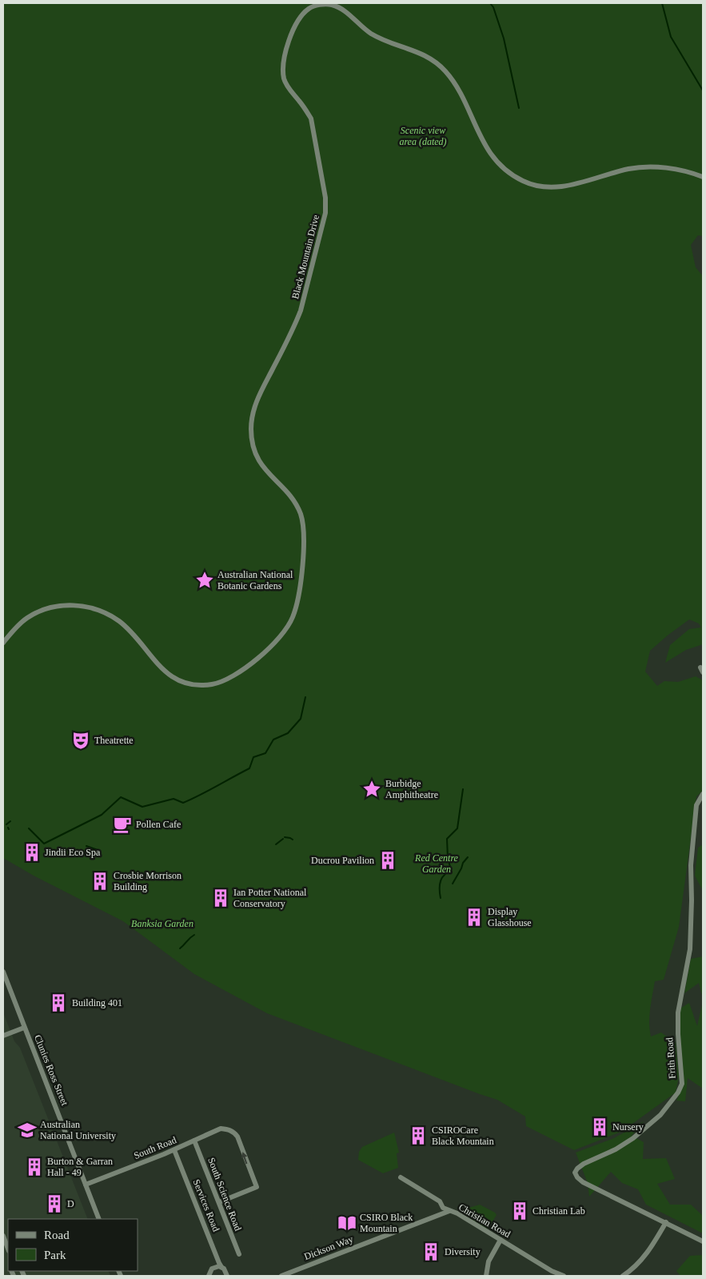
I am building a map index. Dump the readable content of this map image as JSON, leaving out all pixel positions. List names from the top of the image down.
{
  "streets": {
    "street": [
      "Black Mountain Drive",
      "Frith Road",
      "Clunies Ross Street",
      "South Road",
      "South Science Road",
      "Services Road",
      "Christian Road",
      "Dickson Way"
    ]
  },
  "crossings": [
    ["Clunies Ross Street", "South Road"],
    ["South Road", "South Science Road"],
    ["South Road", "Services Road"],
    ["Christian Road", "Dickson Way"]
  ],
  "parks": ["Scenic view area (dated)", "Red Centre Garden", "Banksia Garden"],
  "places": {
    "place": ["Australian National Botanic Gardens", "Burbidge Amphitheatre"],
    "theatre": ["Theatrette"],
    "cafe": ["Pollen Cafe"],
    "building": [
      "Jindii Eco Spa",
      "Ducrou Pavilion",
      "Crosbie Morrison Building",
      "Ian Potter National Conservatory",
      "Display Glasshouse",
      "Building 401",
      "Nursery",
      "CSIROCare Black Mountain",
      "Burton & Garran Hall - 49",
      "D",
      "Christian Lab",
      "Diversity"
    ],
    "school or university": ["Australian National University"],
    "library": ["CSIRO Black Mountain"]
  },
  "legend": ["Road", "Park"]
}
